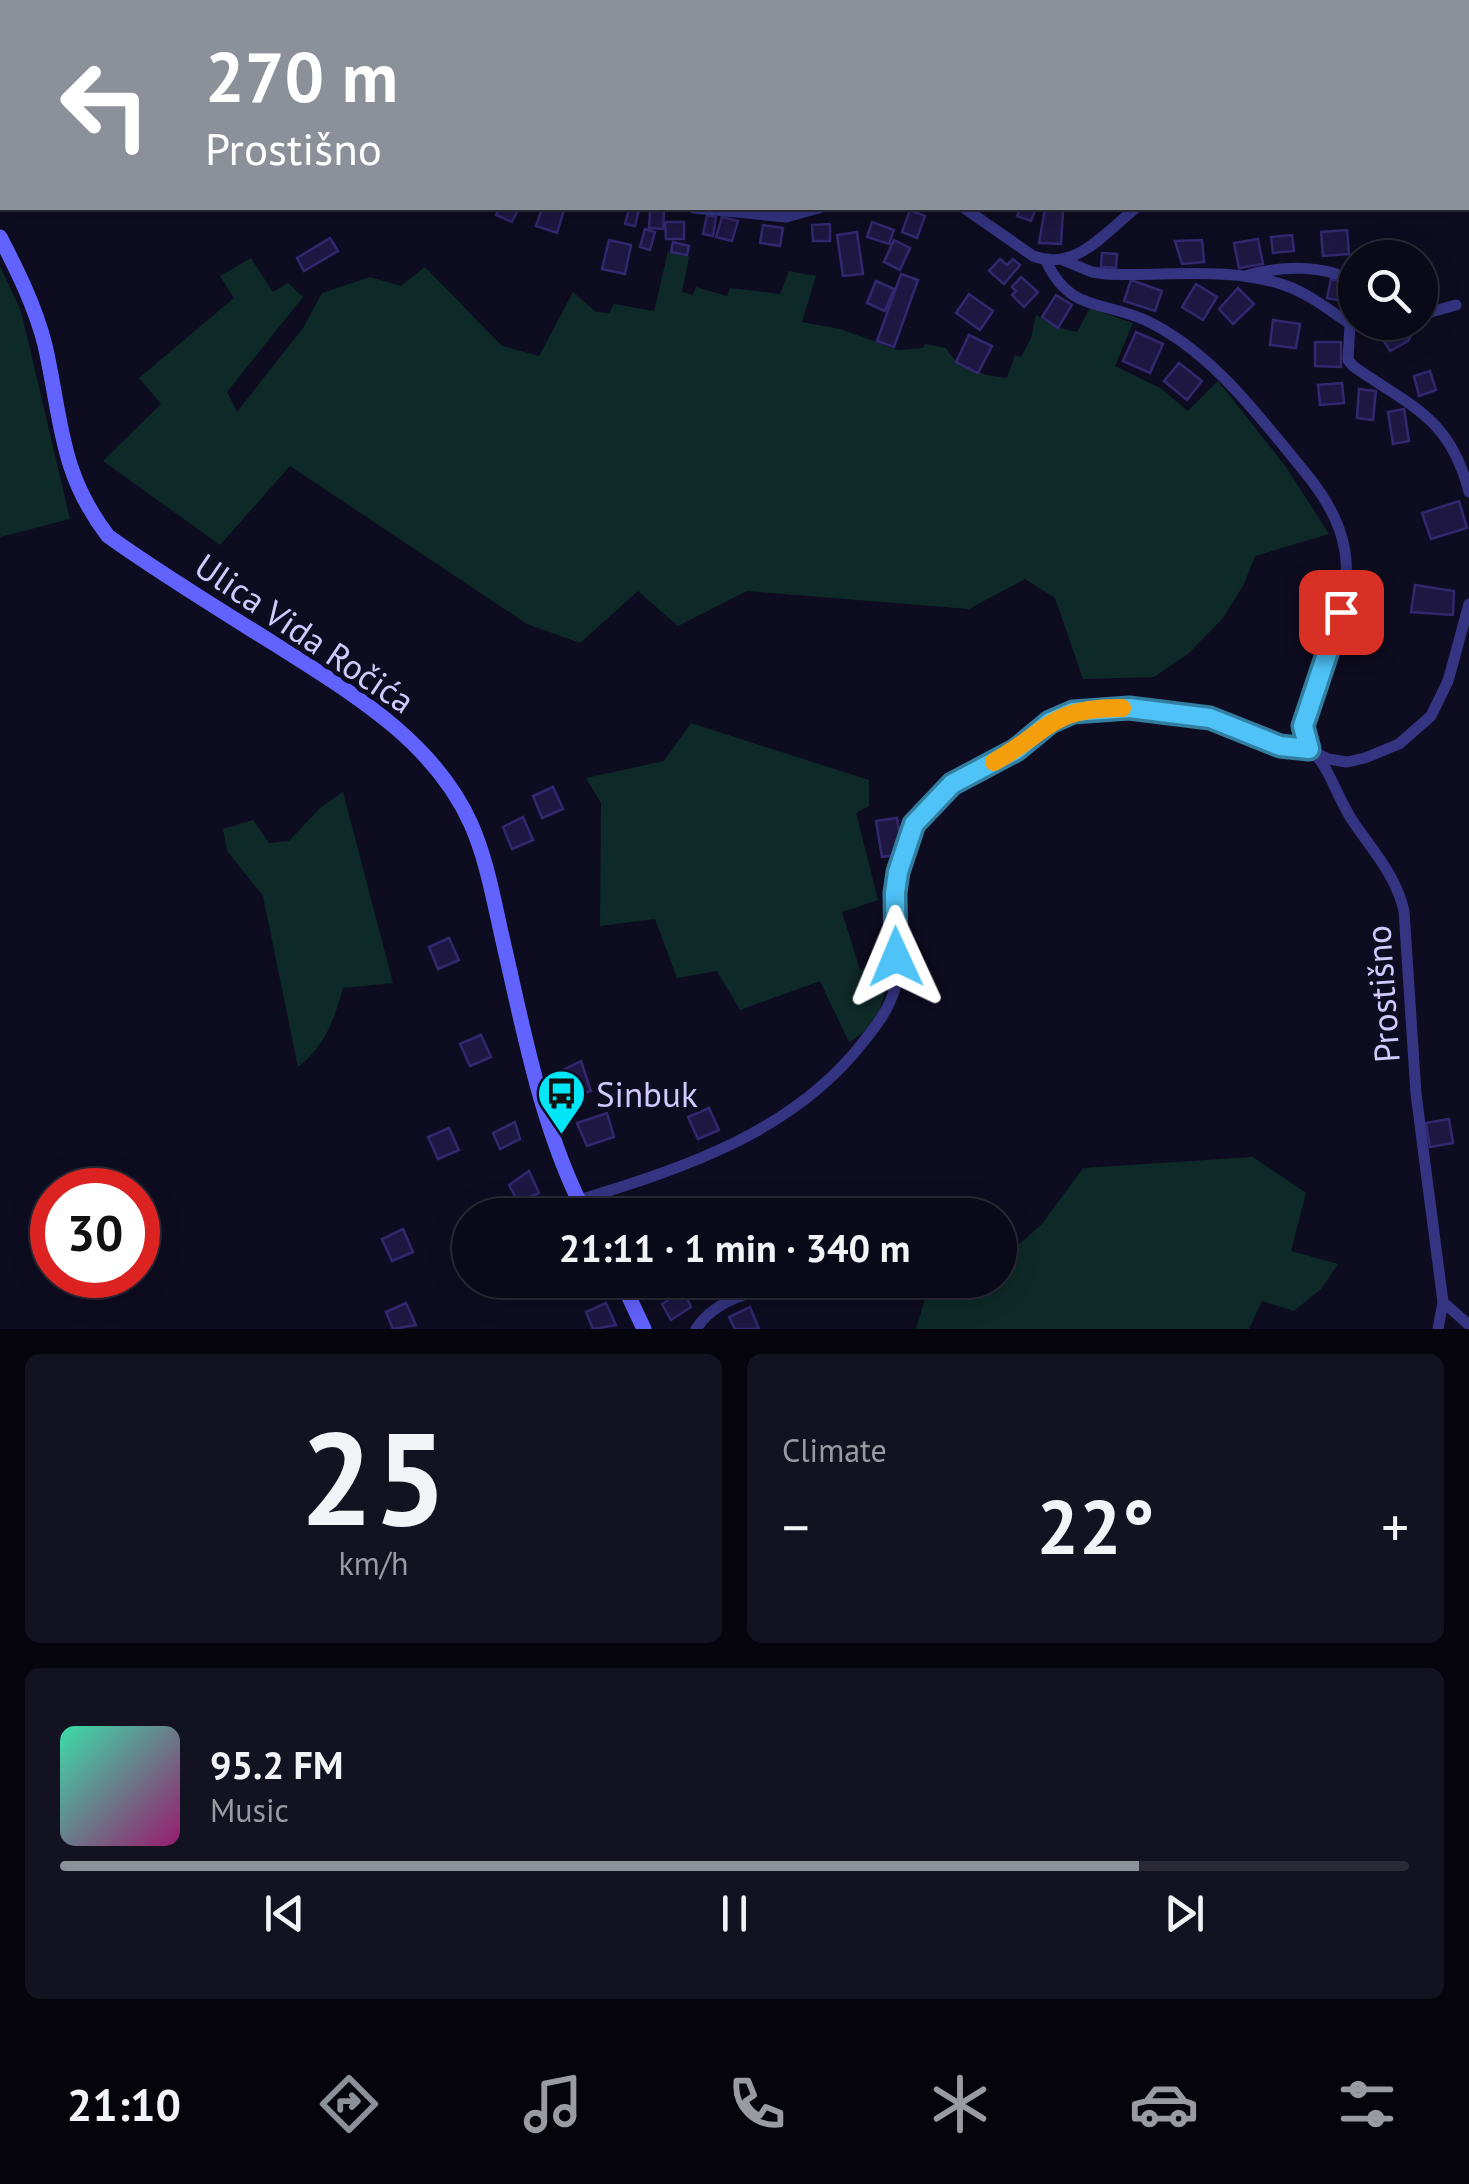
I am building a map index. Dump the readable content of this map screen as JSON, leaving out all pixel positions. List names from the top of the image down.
{
  "streets": {
    "main road": ["Ulica Vida Ročića"],
    "street": ["Prostišno"]
  },
  "places": {
    "bus stop": ["Sinbuk"]
  },
  "page": {
    "turn": ["270 m", "Prostišno"],
    "limit": "30",
    "trip": "21:11 · 1 min · 340 m",
    "tile": [
      ["25", "km/h"],
      "Climate"
    ],
    "heat": ["−", "22°", "+"],
    "song": ["95.2 FM", "Music"],
    "tabs": "21:10"
  }
}
